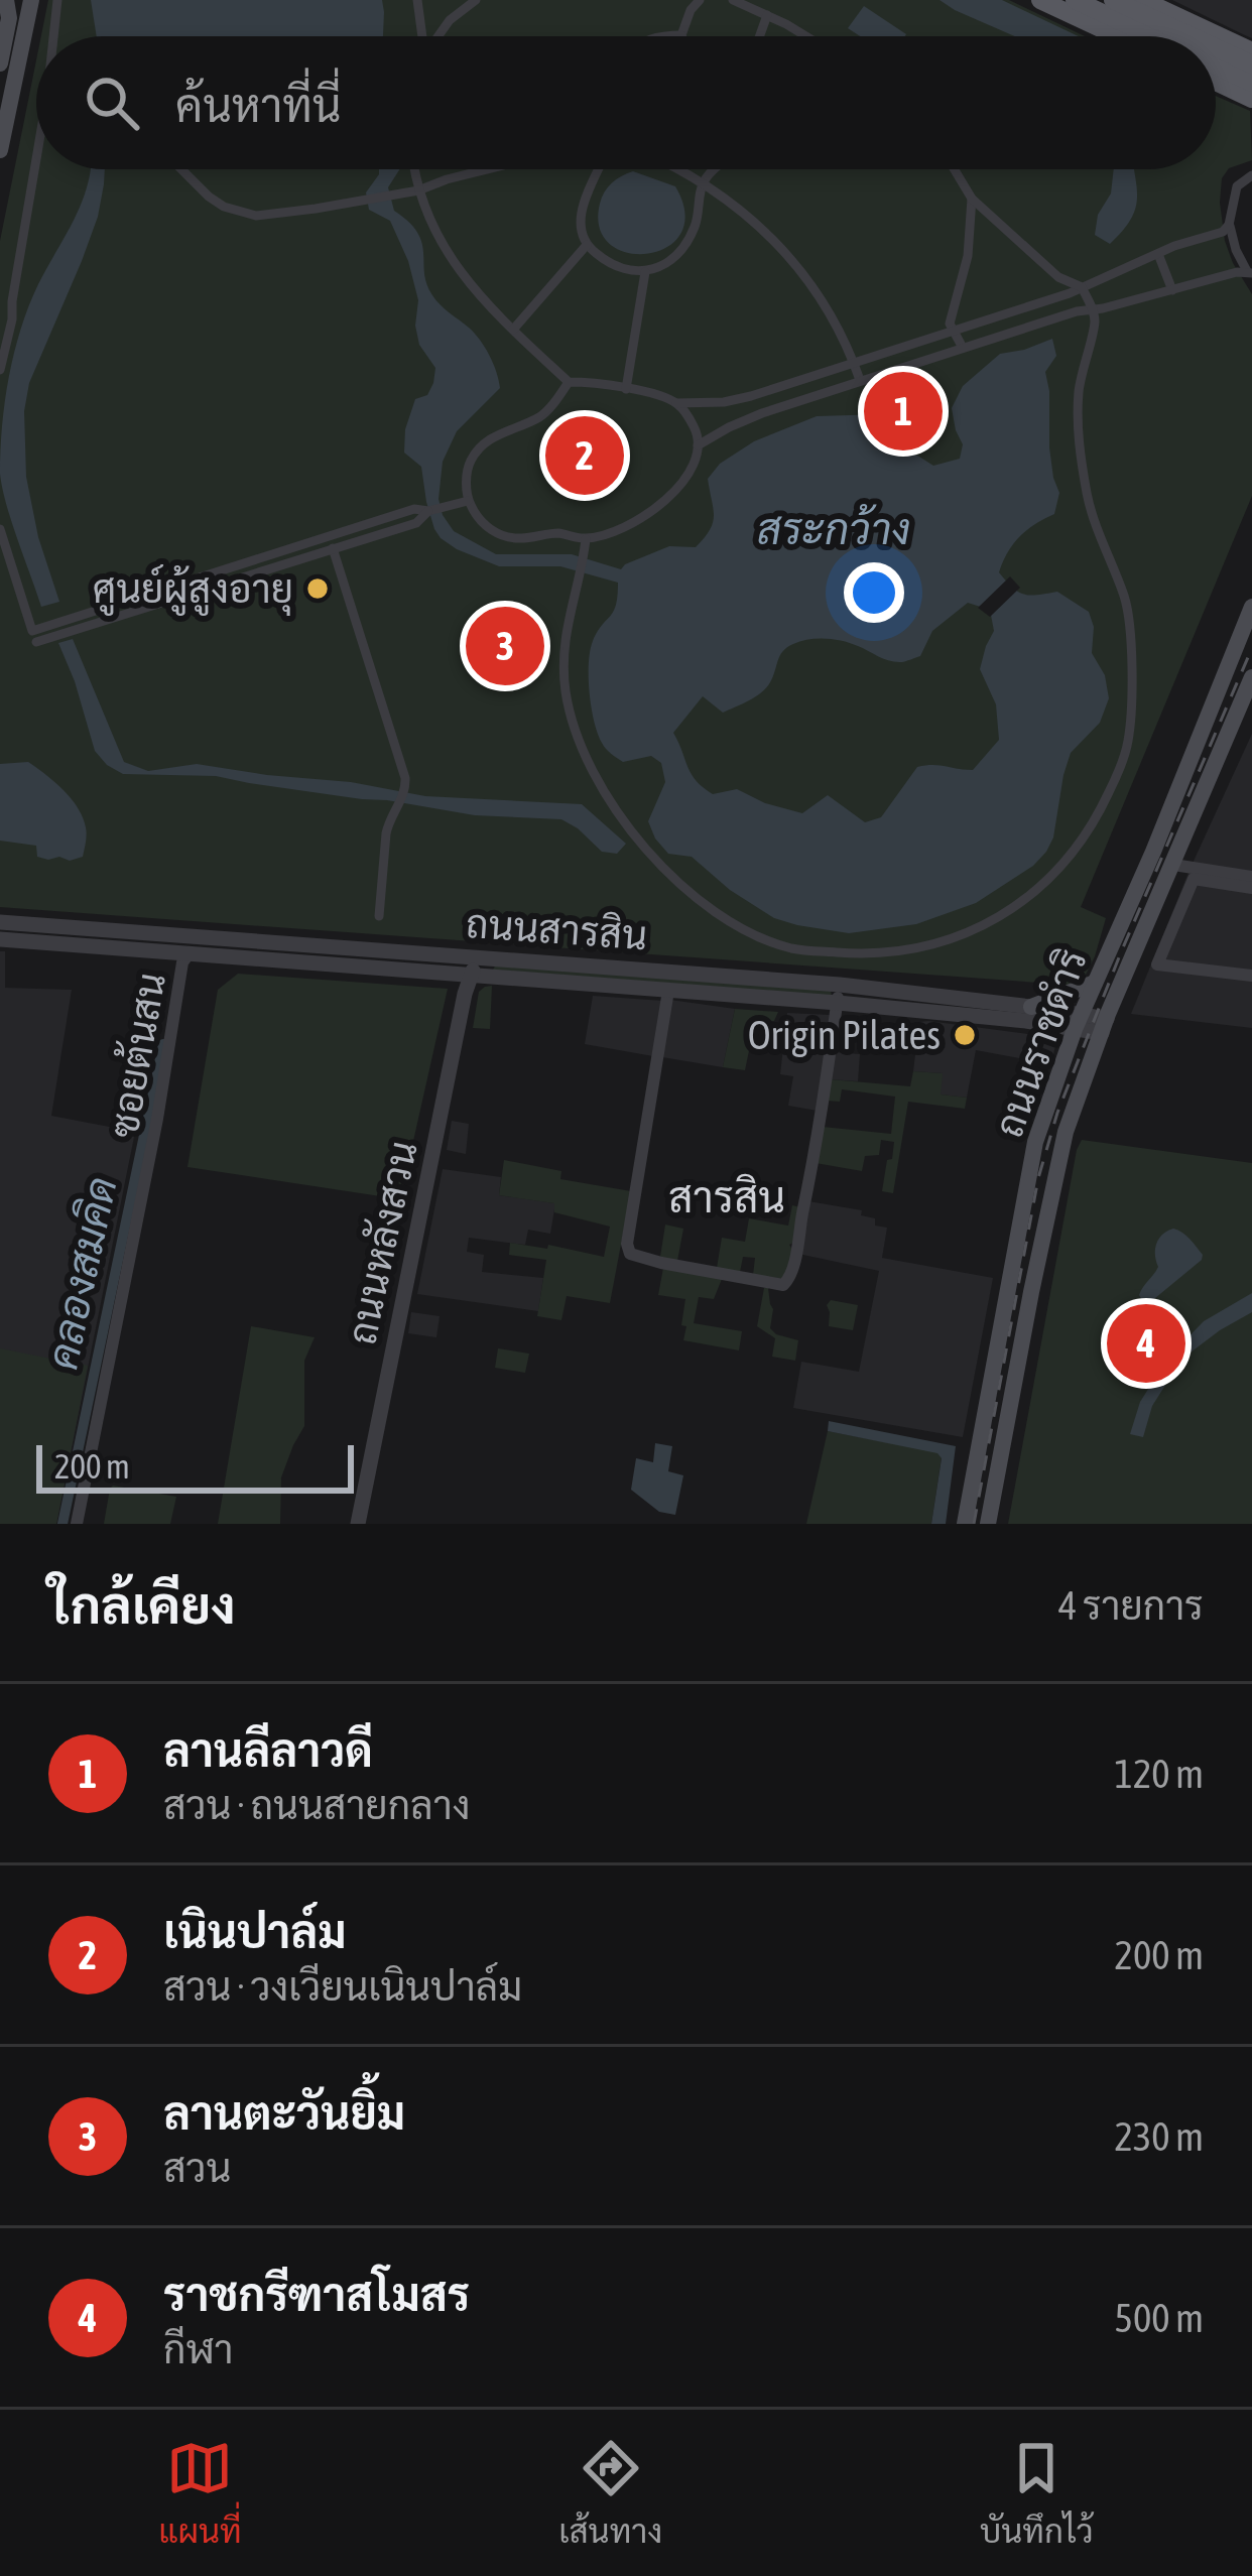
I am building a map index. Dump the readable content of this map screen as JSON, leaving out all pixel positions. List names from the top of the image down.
{
  "streets": {
    "main road": ["ถนนราชดำริ"],
    "street": ["ถนนสารสิน", "ซอยต้นสน", "ถนนหลังสวน"]
  },
  "crossings": [
    ["ถนนสารสิน", "ถนนราชดำริ"],
    ["ถนนสารสิน", "ซอยต้นสน"],
    ["ถนนสารสิน", "ถนนหลังสวน"]
  ],
  "districts": ["สารสิน"],
  "water": ["สระกว้าง", "คลองสมคิด"],
  "places": ["ศูนย์ผู้สูงอายุ", "Origin Pilates"],
  "scale_bar": "200 m",
  "page": {
    "search": "ค้นหาที่นี่",
    "pins": [
      "1",
      "2",
      "3",
      "4"
    ],
    "scale": "200 m",
    "heading": ["ใกล้เคียง", "4 รายการ"],
    "list": [
      {
        "mark": "1",
        "name": "ลานลีลาวดี",
        "note": "สวน · ถนนสายกลาง",
        "value": "120 m"
      },
      {
        "mark": "2",
        "name": "เนินปาล์ม",
        "note": "สวน · วงเวียนเนินปาล์ม",
        "value": "200 m"
      },
      {
        "mark": "3",
        "name": "ลานตะวันยิ้ม",
        "note": "สวน",
        "value": "230 m"
      },
      {
        "mark": "4",
        "name": "ราชกรีฑาสโมสร",
        "note": "กีฬา",
        "value": "500 m"
      }
    ],
    "nav": ["แผนที่", "เส้นทาง", "บันทึกไว้"]
  }
}
